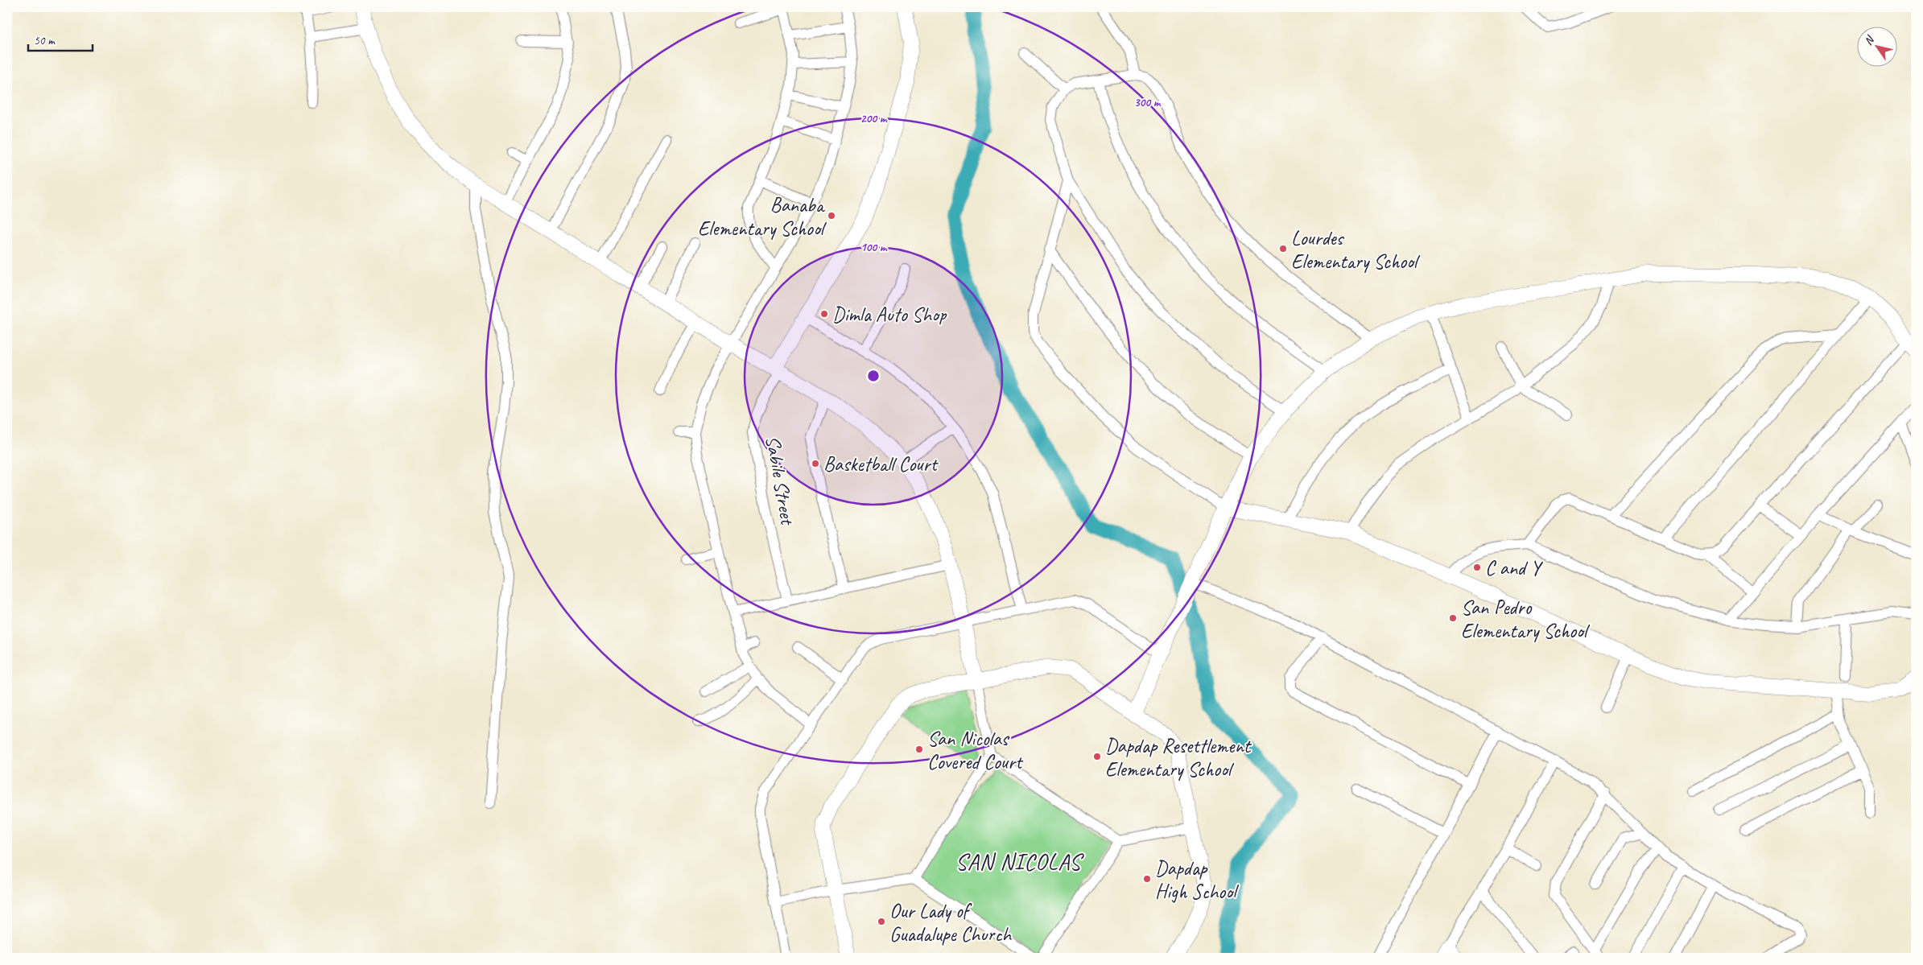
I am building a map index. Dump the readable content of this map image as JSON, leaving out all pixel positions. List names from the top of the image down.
{
  "streets": {
    "street": ["Sabile Street"]
  },
  "districts": ["SAN NICOLAS"],
  "places": [
    "Banaba Elementary School",
    "Lourdes Elementary School",
    "Dimla Auto Shop",
    "Basketball Court",
    "C and Y",
    "San Pedro Elementary School",
    "San Nicolas Covered Court",
    "Dapdap Resettlement Elementary School",
    "Dapdap High School",
    "Our Lady of Guadalupe Church"
  ],
  "scale_bar": "50 m",
  "north": "top left",
  "rings": ["300 m", "200 m", "100 m"]
}
